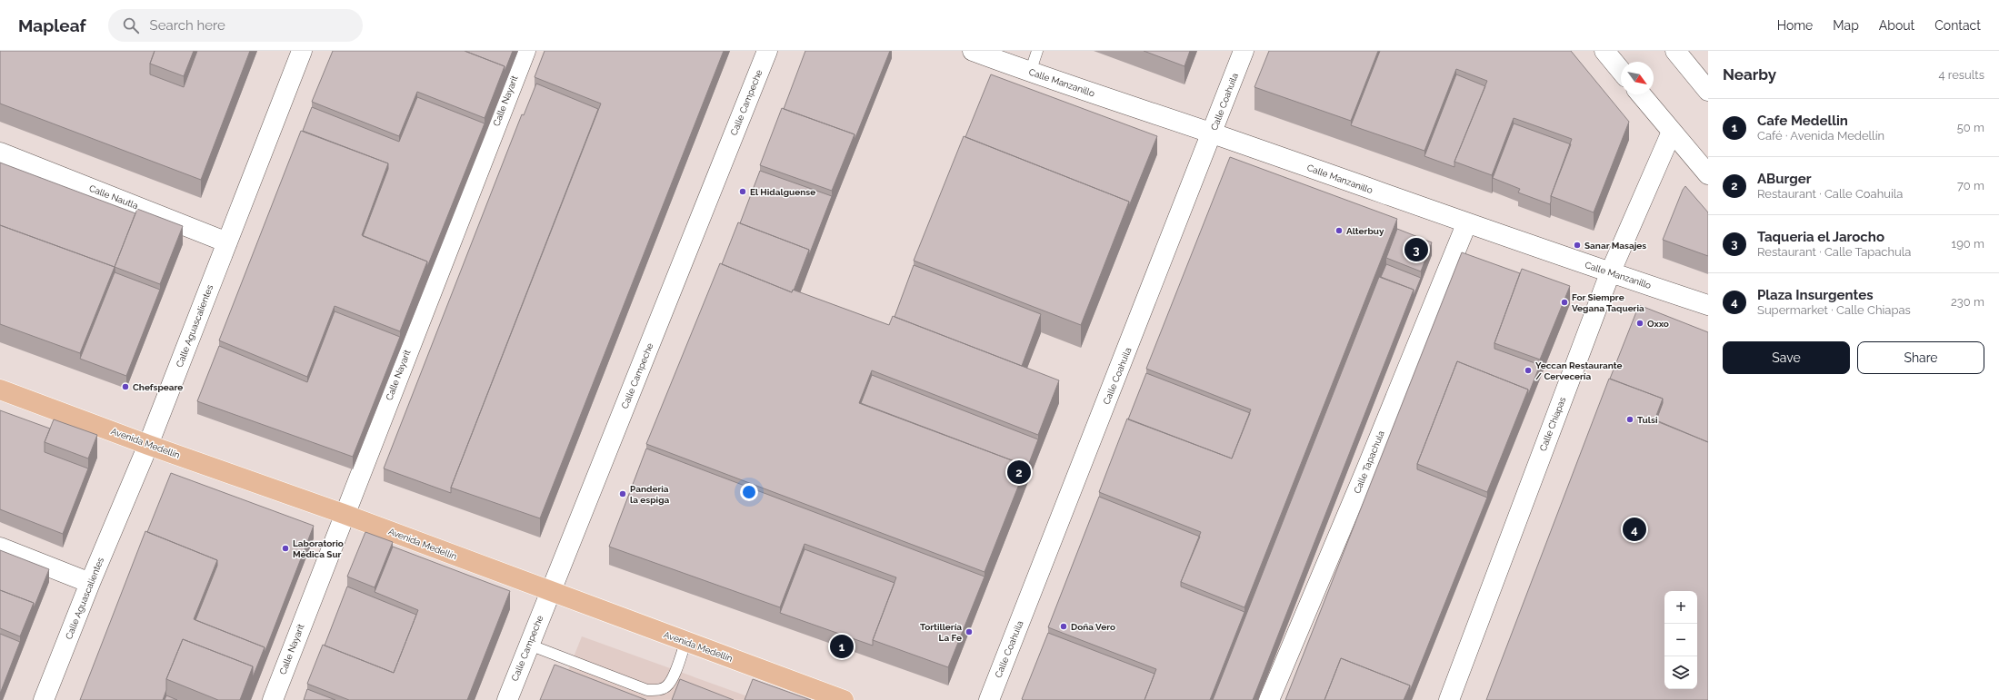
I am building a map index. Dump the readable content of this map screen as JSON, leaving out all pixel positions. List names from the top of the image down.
{
  "streets": {
    "main road": ["Avenida Medellín"],
    "street": [
      "Calle Manzanillo",
      "Calle Nayarit",
      "Calle Coahuila",
      "Calle Campeche",
      "Calle Nautla",
      "Calle Aguascalientes",
      "Calle Chiapas",
      "Calle Tapachula"
    ]
  },
  "crossings": [
    ["Calle Manzanillo", "Calle Coahuila"],
    ["Calle Manzanillo", "Calle Chiapas"],
    ["Calle Manzanillo", "Calle Tapachula"],
    ["Calle Nayarit", "Avenida Medellín"],
    ["Calle Campeche", "Avenida Medellín"],
    ["Calle Nautla", "Calle Aguascalientes"],
    ["Calle Aguascalientes", "Avenida Medellín"]
  ],
  "places": [
    "El Hidalguense",
    "Alterbuy",
    "Sanar Masajes",
    "For Siempre Vegana Taqueria",
    "Oxxo",
    "Yeccan Restaurante / Cervecería",
    "Chefspeare",
    "Tulsi",
    "Panderia la espiga",
    "Laboratorio Médica Sur",
    "Doña Vero",
    "Tortillería La Fe"
  ],
  "north": "bottom right",
  "page": {
    "header": "Mapleaf",
    "search": "Search here",
    "nav": [
      "Home",
      "Map",
      "About",
      "Contact"
    ],
    "heading": ["Nearby", "4 results"],
    "list": [
      {
        "mark": "1",
        "name": "Cafe Medellin",
        "note": "Café · Avenida Medellín",
        "value": "50 m"
      },
      {
        "mark": "2",
        "name": "ABurger",
        "note": "Restaurant · Calle Coahuila",
        "value": "70 m"
      },
      {
        "mark": "3",
        "name": "Taqueria el Jarocho",
        "note": "Restaurant · Calle Tapachula",
        "value": "190 m"
      },
      {
        "mark": "4",
        "name": "Plaza Insurgentes",
        "note": "Supermarket · Calle Chiapas",
        "value": "230 m"
      }
    ],
    "pins": [
      "3",
      "2",
      "4",
      "1"
    ],
    "buttons": ["Save", "Share"],
    "map_buttons": ["+", "−"]
  }
}
